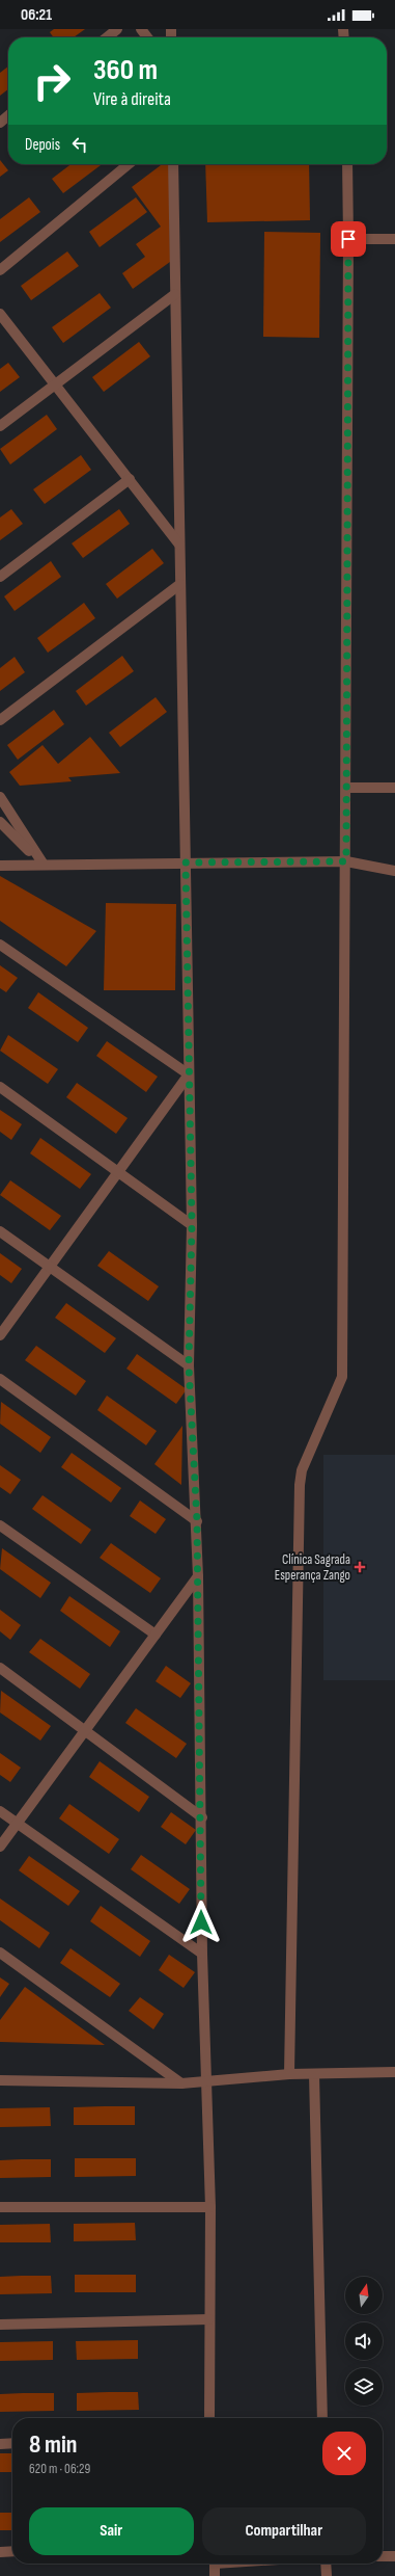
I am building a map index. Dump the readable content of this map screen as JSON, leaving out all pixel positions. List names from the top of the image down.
{
  "places": {
    "health": ["Clínica Sagrada Esperança Zango"]
  },
  "north": "top",
  "page": {
    "status": "06:21",
    "turn": ["360 m", "Vire à direita"],
    "then": "Depois",
    "heading": ["8 min", "620 m · 06:29"],
    "buttons": ["Sair", "Compartilhar"]
  }
}
